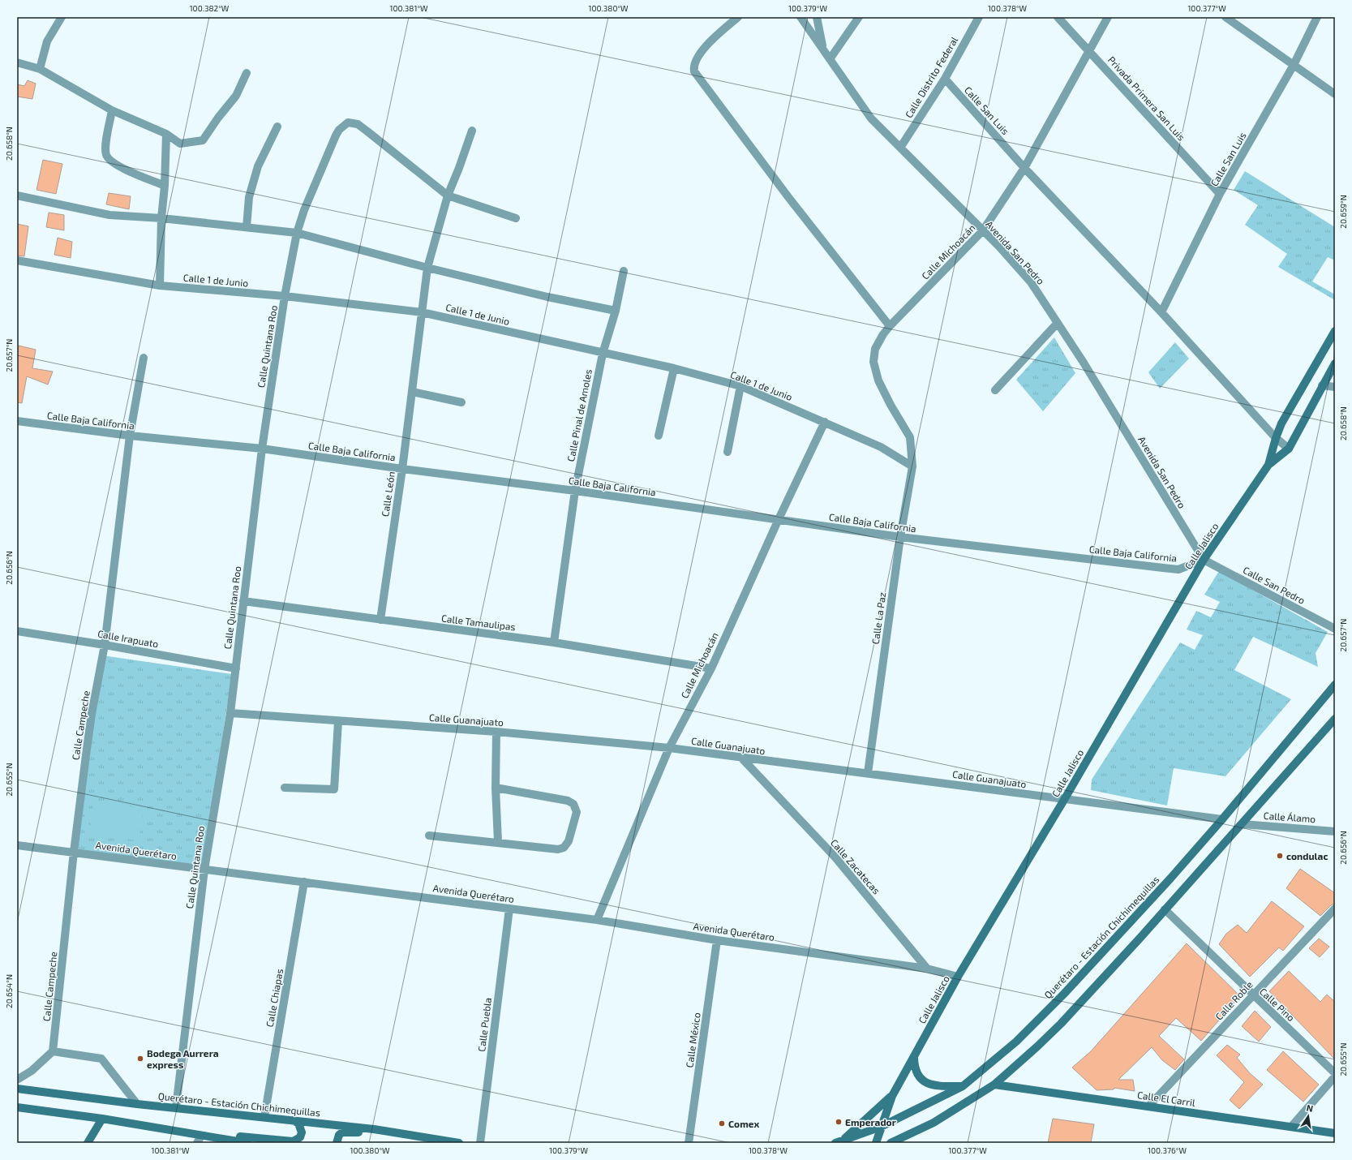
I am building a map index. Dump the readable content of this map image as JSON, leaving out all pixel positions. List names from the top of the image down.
{
  "streets": {
    "main road": ["Calle Jalisco", "Querétaro - Estación Chichimequillas", "Calle El Carril"],
    "street": [
      "Calle Distrito Federal",
      "Privada Primera San Luis",
      "Calle San Luis",
      "Calle Michoacán",
      "Avenida San Pedro",
      "Calle 1 de Junio",
      "Calle Quintana Roo",
      "Calle Pinal de Amoles",
      "Calle Baja California",
      "Calle León",
      "Calle San Pedro",
      "Calle La Paz",
      "Calle Tamaulipas",
      "Calle Irapuato",
      "Calle Guanajuato",
      "Calle Campeche",
      "Calle Álamo",
      "Avenida Querétaro",
      "Calle Zacatecas",
      "Calle Chiapas",
      "Calle Roble",
      "Calle Pino",
      "Calle Puebla",
      "Calle México"
    ]
  },
  "crossings": [
    ["Calle Distrito Federal", "Calle San Luis"],
    ["Calle Distrito Federal", "Avenida San Pedro"],
    ["Privada Primera San Luis", "Calle San Luis"],
    ["Privada Primera San Luis", "Calle Michoacán"],
    ["Calle San Luis", "Calle Michoacán"],
    ["Calle San Luis", "Calle Jalisco"],
    ["Calle Michoacán", "Avenida San Pedro"],
    ["Calle Michoacán", "Calle 1 de Junio"],
    ["Calle Michoacán", "Calle Baja California"],
    ["Calle Michoacán", "Calle La Paz"],
    ["Calle Michoacán", "Calle Tamaulipas"],
    ["Calle Michoacán", "Calle Guanajuato"],
    ["Calle Michoacán", "Avenida Querétaro"],
    ["Avenida San Pedro", "Calle Baja California"],
    ["Avenida San Pedro", "Calle Jalisco"],
    ["Avenida San Pedro", "Calle San Pedro"],
    ["Calle 1 de Junio", "Calle Quintana Roo"],
    ["Calle 1 de Junio", "Calle Pinal de Amoles"],
    ["Calle 1 de Junio", "Calle León"],
    ["Calle 1 de Junio", "Calle La Paz"],
    ["Calle Quintana Roo", "Calle Baja California"],
    ["Calle Quintana Roo", "Calle Tamaulipas"],
    ["Calle Quintana Roo", "Calle Irapuato"],
    ["Calle Quintana Roo", "Calle Guanajuato"],
    ["Calle Quintana Roo", "Avenida Querétaro"],
    ["Calle Quintana Roo", "Querétaro - Estación Chichimequillas"],
    ["Calle Pinal de Amoles", "Calle Baja California"],
    ["Calle Pinal de Amoles", "Calle Tamaulipas"],
    ["Calle Baja California", "Calle León"],
    ["Calle Baja California", "Calle Jalisco"],
    ["Calle Baja California", "Calle San Pedro"],
    ["Calle Baja California", "Calle La Paz"],
    ["Calle Baja California", "Calle Campeche"],
    ["Calle León", "Calle Tamaulipas"],
    ["Calle Jalisco", "Calle San Pedro"],
    ["Calle Jalisco", "Calle Guanajuato"],
    ["Calle Jalisco", "Querétaro - Estación Chichimequillas"],
    ["Calle La Paz", "Calle Guanajuato"],
    ["Calle Irapuato", "Calle Campeche"],
    ["Calle Guanajuato", "Calle Zacatecas"],
    ["Calle Guanajuato", "Querétaro - Estación Chichimequillas"],
    ["Calle Campeche", "Avenida Querétaro"],
    ["Avenida Querétaro", "Calle Zacatecas"],
    ["Avenida Querétaro", "Calle Chiapas"],
    ["Avenida Querétaro", "Calle Puebla"],
    ["Avenida Querétaro", "Calle México"],
    ["Querétaro - Estación Chichimequillas", "Calle Chiapas"],
    ["Calle Roble", "Calle Pino"],
    ["Calle Roble", "Calle El Carril"]
  ],
  "places": [
    "condulac",
    "Bodega Aurrera express",
    "Emperador",
    "Comex"
  ],
  "north": "top",
  "coordinates": [
    "100.382°W",
    "100.381°W",
    "100.380°W",
    "100.379°W",
    "100.378°W",
    "100.377°W",
    "20.658°N",
    "20.659°N",
    "20.657°N",
    "20.656°N",
    "20.655°N",
    "20.654°N",
    "100.376°W"
  ]
}
